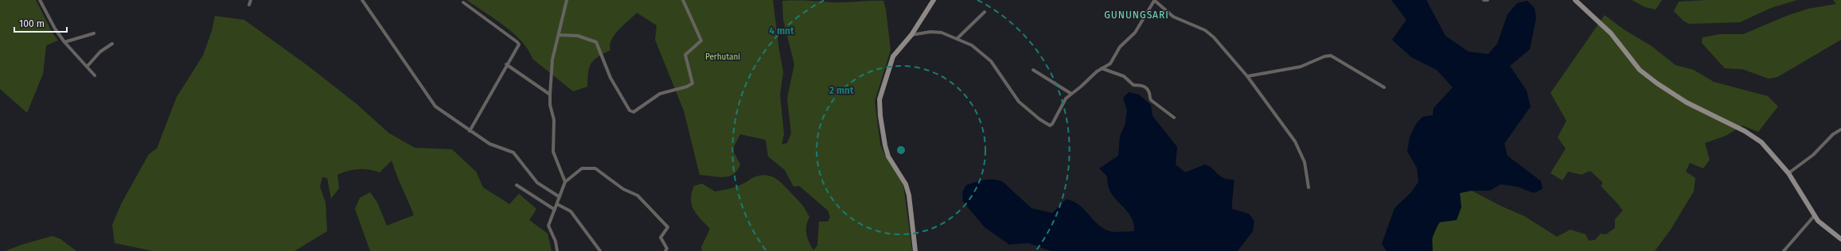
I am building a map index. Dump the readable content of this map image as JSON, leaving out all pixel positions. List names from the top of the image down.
{
  "districts": ["GUNUNGSARI"],
  "parks": ["Perhutani"],
  "scale_bar": "100 m",
  "rings": ["4 mnt", "2 mnt"]
}
